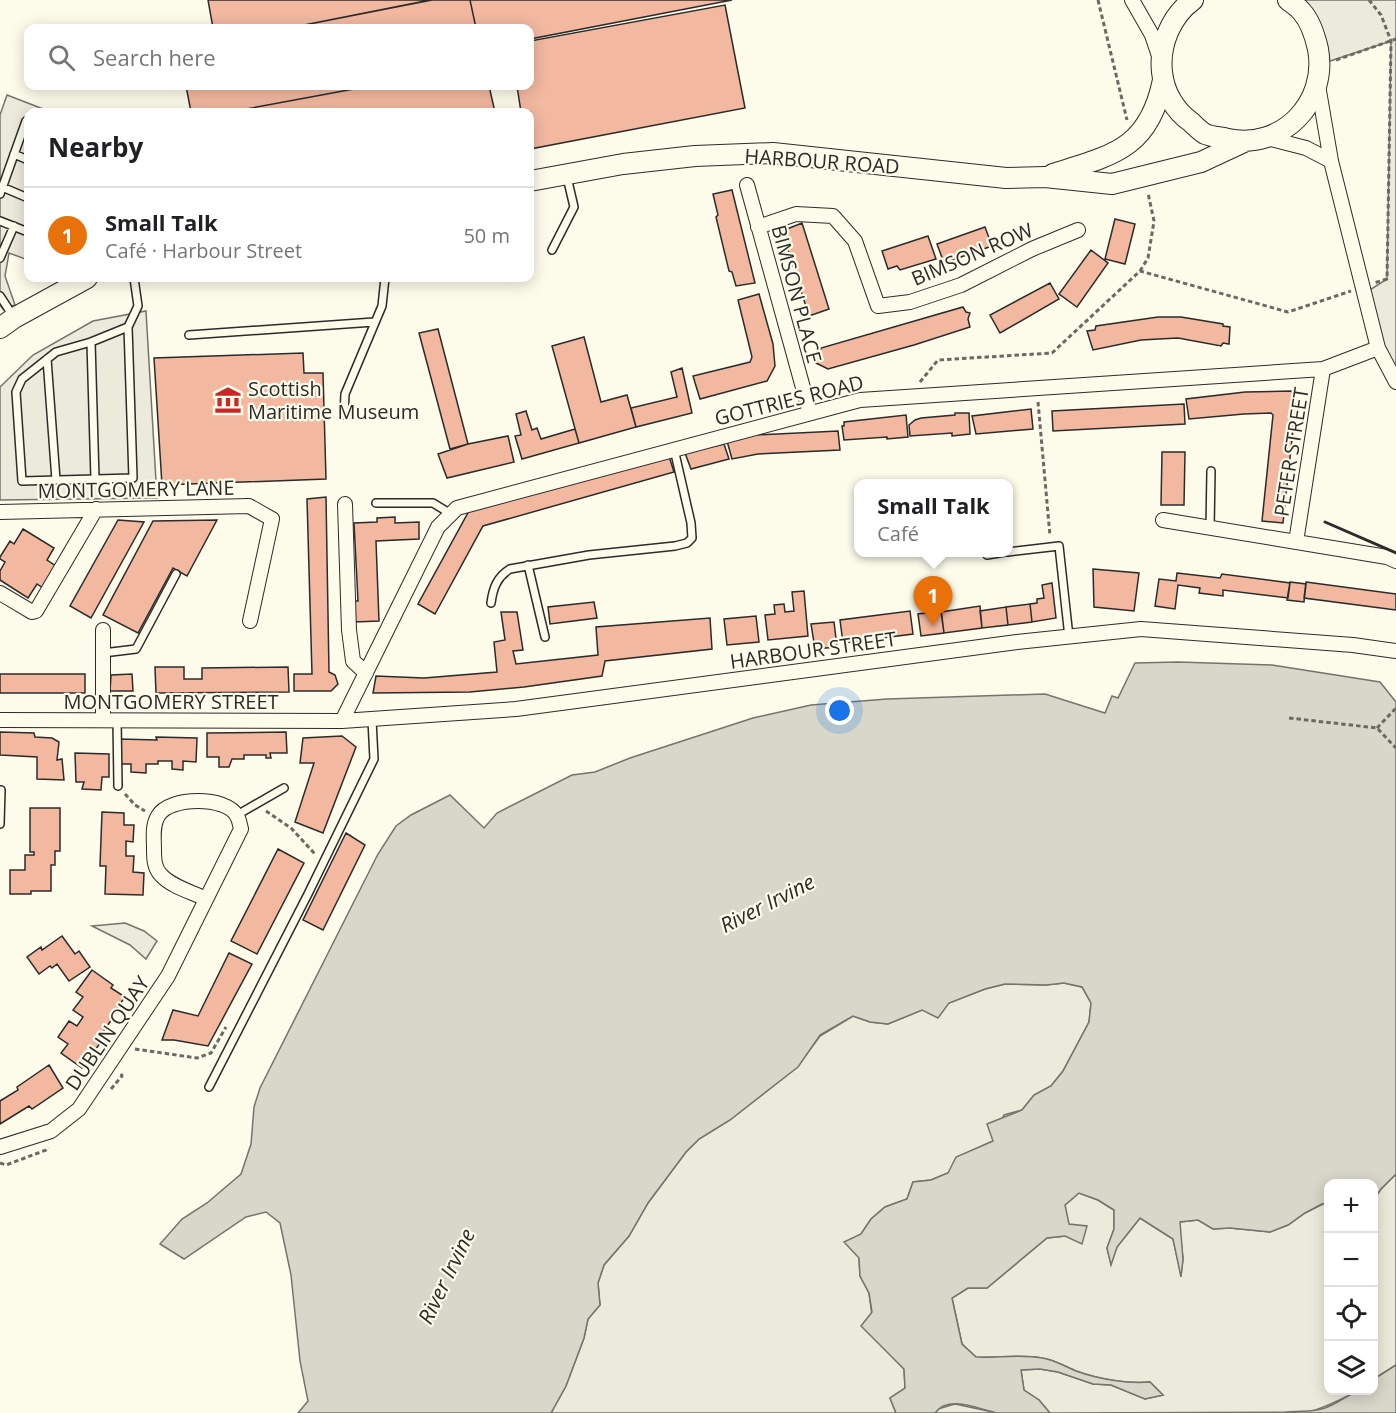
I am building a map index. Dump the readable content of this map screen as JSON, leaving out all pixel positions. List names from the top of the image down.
{
  "streets": {
    "street": [
      "HARBOUR ROAD",
      "BIMSON ROW",
      "BIMSON PLACE",
      "GOTTRIES ROAD",
      "PETER STREET",
      "MONTGOMERY LANE",
      "HARBOUR STREET",
      "MONTGOMERY STREET",
      "DUBLIN QUAY"
    ]
  },
  "crossings": [
    ["BIMSON ROW", "BIMSON PLACE"],
    ["BIMSON PLACE", "GOTTRIES ROAD"],
    ["GOTTRIES ROAD", "PETER STREET"],
    ["GOTTRIES ROAD", "HARBOUR STREET"],
    ["GOTTRIES ROAD", "MONTGOMERY STREET"],
    ["HARBOUR STREET", "MONTGOMERY STREET"]
  ],
  "water": ["River Irvine"],
  "places": {
    "museum": ["Scottish Maritime Museum"]
  },
  "page": {
    "search": "Search here",
    "heading": "Nearby",
    "list": [
      {
        "mark": "1",
        "name": "Small Talk",
        "note": "Café · Harbour Street",
        "value": "50 m"
      }
    ],
    "popup": ["Small Talk", "Café"],
    "pins": "1",
    "map_buttons": ["+", "−"]
  }
}
